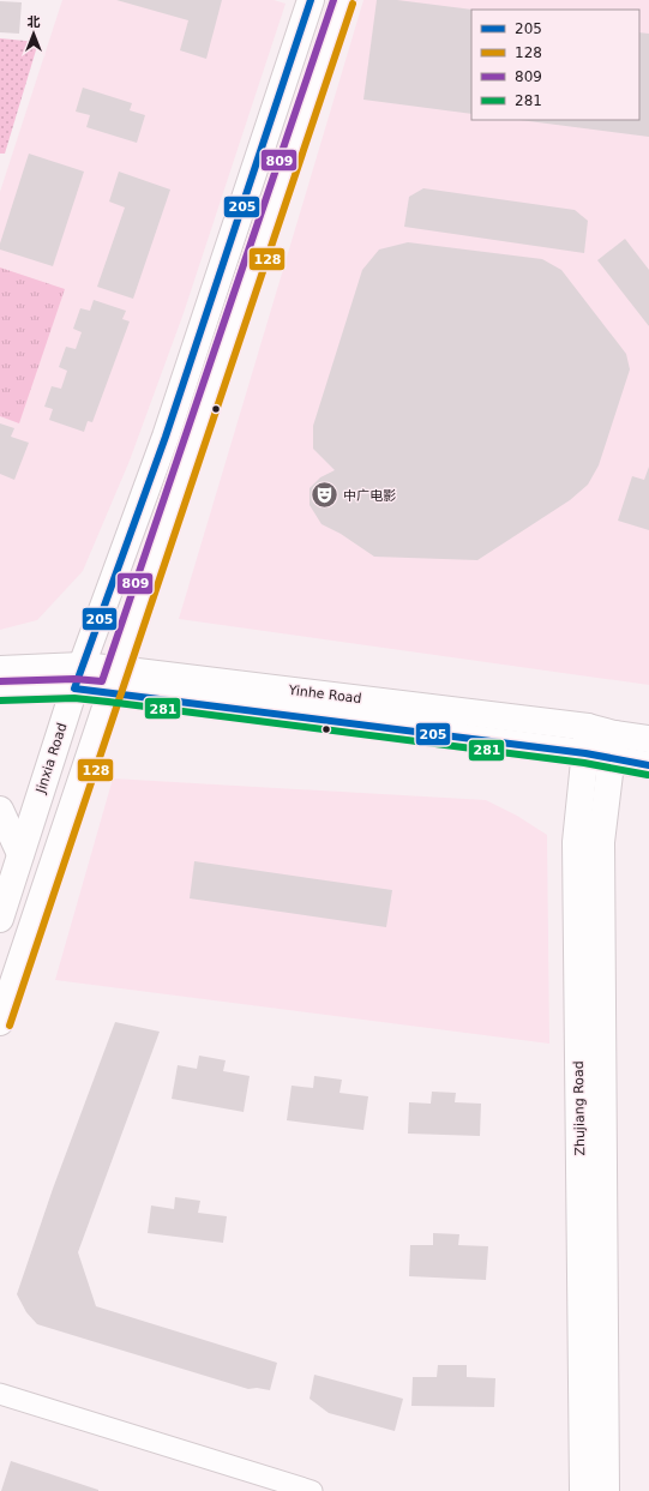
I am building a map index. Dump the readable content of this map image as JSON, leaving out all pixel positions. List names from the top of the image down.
{
  "streets": {
    "main road": ["Yinhe Road", "Jinxia Road", "Zhujiang Road"]
  },
  "crossings": [
    ["Yinhe Road", "Jinxia Road"],
    ["Yinhe Road", "Zhujiang Road"]
  ],
  "places": {
    "theatre": ["中广电影"]
  },
  "lines": [
    "transit line 205",
    "transit line 809",
    "transit line 128",
    "transit line 281"
  ],
  "legend": [
    "205",
    "128",
    "809",
    "281"
  ],
  "north": "top"
}
